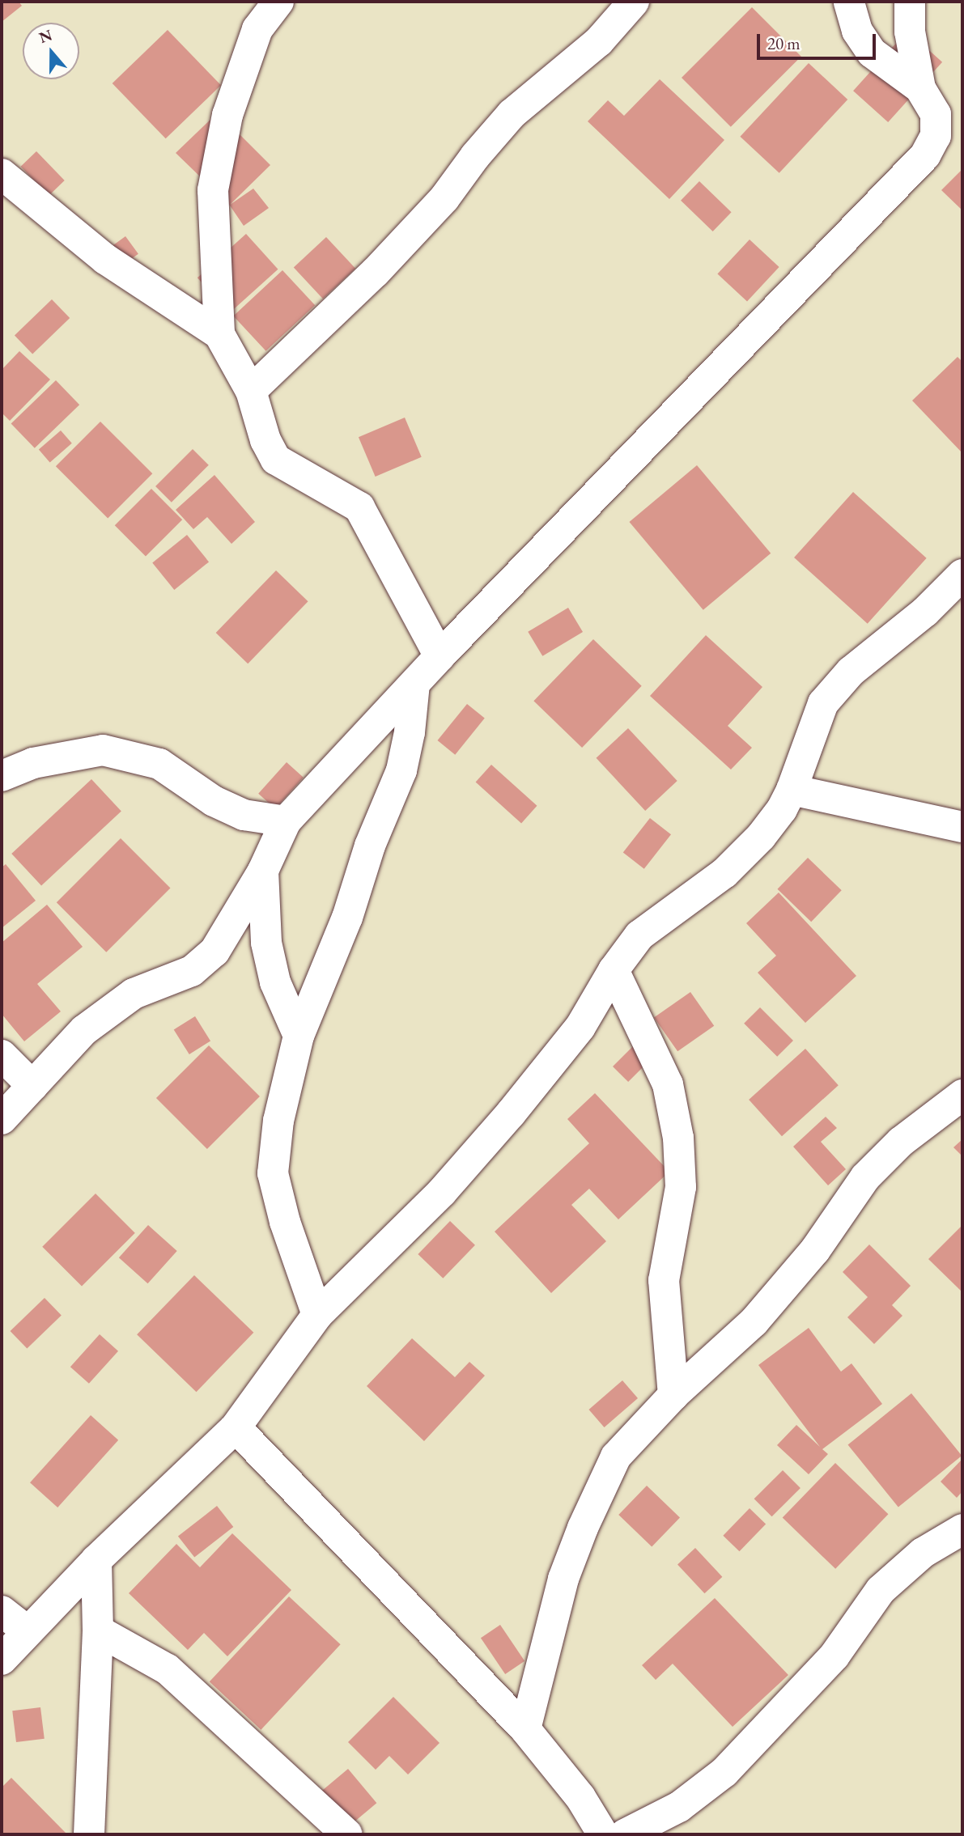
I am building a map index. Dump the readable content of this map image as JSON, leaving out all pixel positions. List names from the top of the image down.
{
  "scale_bar": "20 m",
  "north": "top"
}
